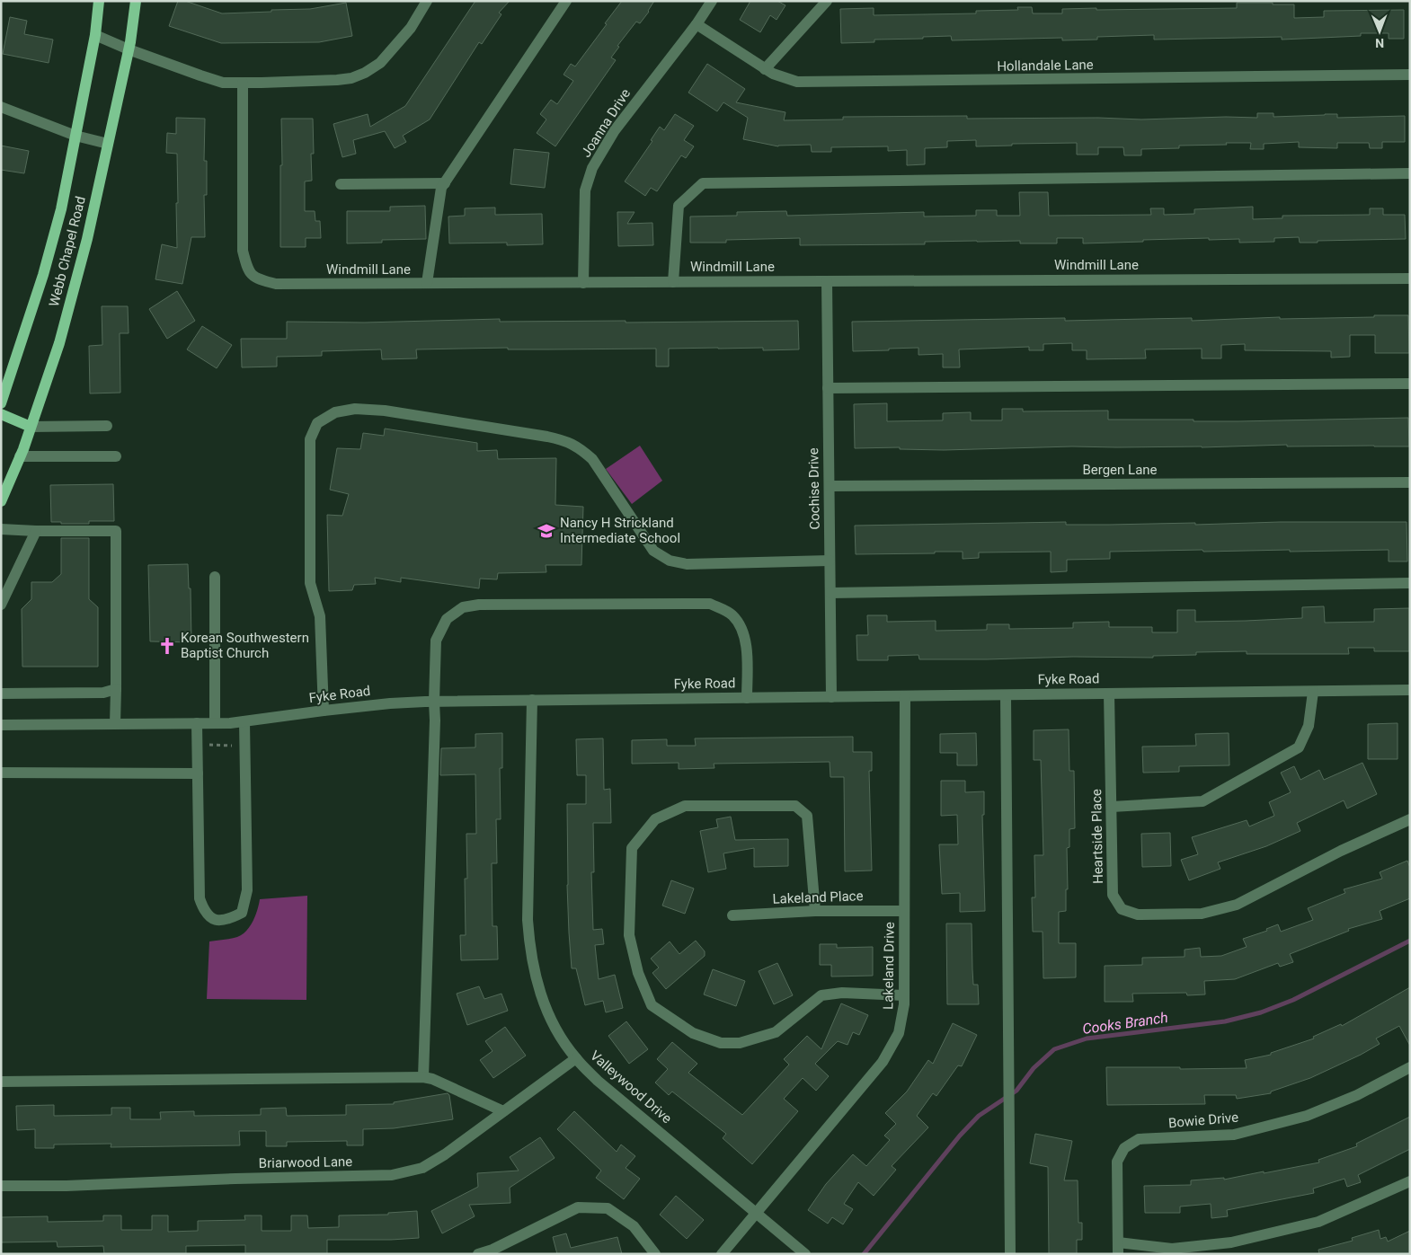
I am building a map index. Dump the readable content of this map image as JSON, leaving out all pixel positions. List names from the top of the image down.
{
  "streets": {
    "main road": ["Webb Chapel Road"],
    "street": [
      "Hollandale Lane",
      "Joanna Drive",
      "Windmill Lane",
      "Bergen Lane",
      "Cochise Drive",
      "Fyke Road",
      "Heartside Place",
      "Lakeland Place",
      "Lakeland Drive",
      "Valleywood Drive",
      "Bowie Drive",
      "Briarwood Lane"
    ]
  },
  "crossings": [
    ["Hollandale Lane", "Joanna Drive"],
    ["Joanna Drive", "Windmill Lane"],
    ["Windmill Lane", "Cochise Drive"],
    ["Bergen Lane", "Cochise Drive"],
    ["Cochise Drive", "Fyke Road"],
    ["Fyke Road", "Heartside Place"],
    ["Fyke Road", "Lakeland Drive"],
    ["Fyke Road", "Valleywood Drive"],
    ["Lakeland Place", "Lakeland Drive"],
    ["Lakeland Drive", "Valleywood Drive"],
    ["Valleywood Drive", "Briarwood Lane"]
  ],
  "water": ["Cooks Branch"],
  "places": {
    "school or university": ["Nancy H Strickland Intermediate School"],
    "church": ["Korean Southwestern Baptist Church"]
  },
  "north": "bottom"
}
